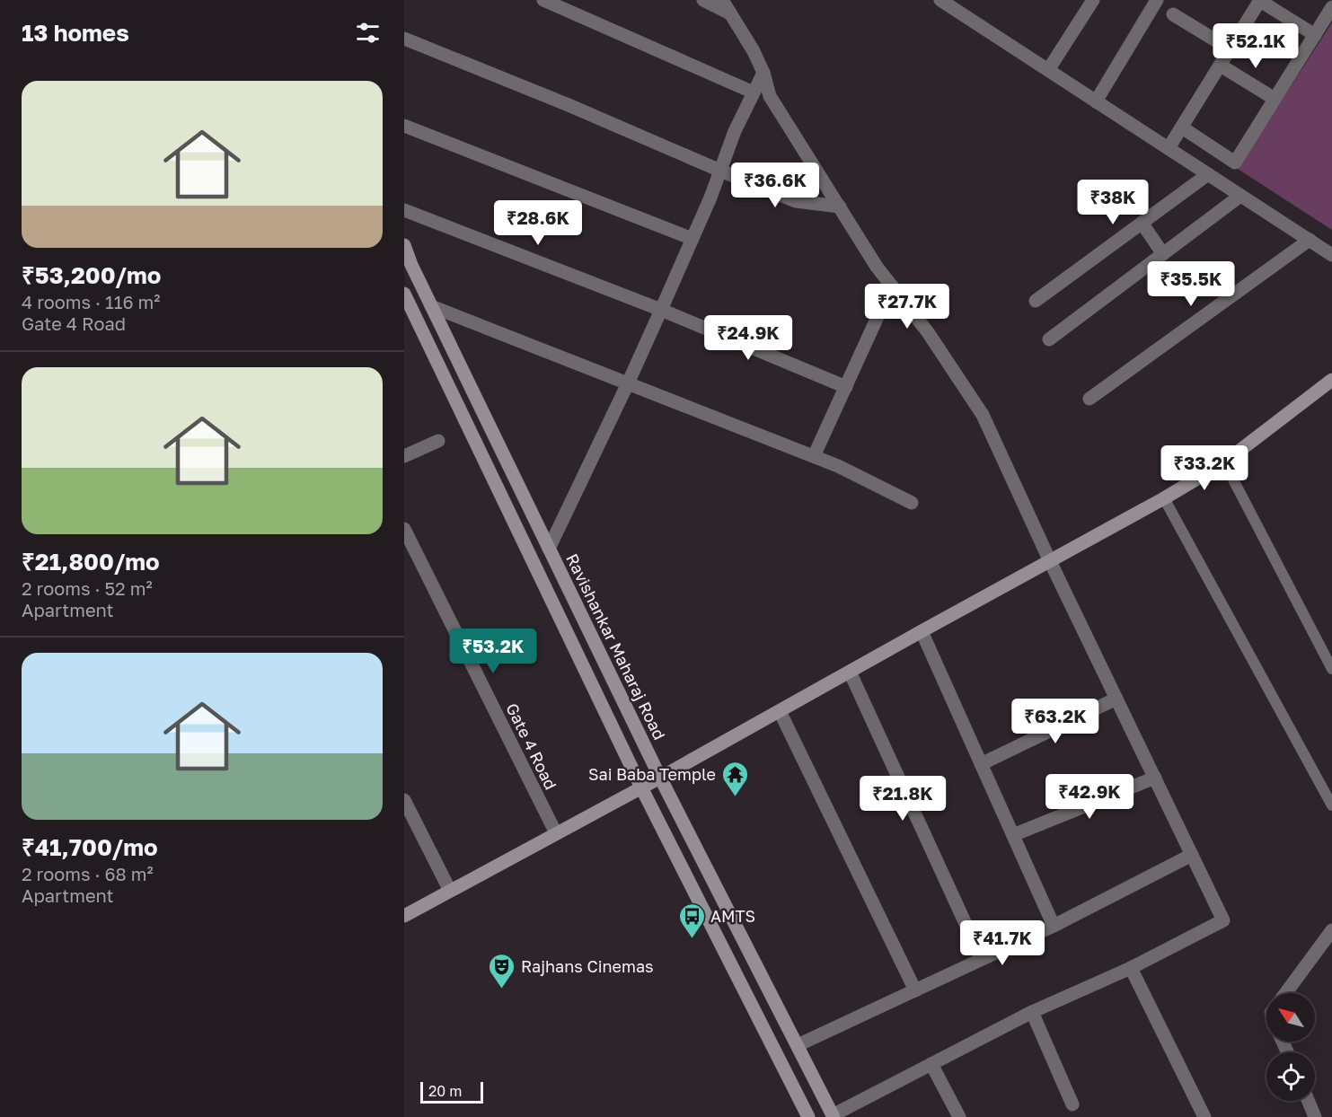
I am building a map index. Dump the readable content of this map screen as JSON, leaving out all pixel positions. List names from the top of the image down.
{
  "streets": {
    "main road": ["Ravishankar Maharaj Road"],
    "street": ["Gate 4 Road"]
  },
  "places": {
    "temple": ["Sai Baba Temple"],
    "bus stop": ["AMTS"],
    "theatre": ["Rajhans Cinemas"]
  },
  "scale_bar": "20 m",
  "north": "top left",
  "page": {
    "heading": "13 homes",
    "price": [
      "₹52.1K",
      "₹36.6K",
      "₹38K",
      "₹28.6K",
      "₹35.5K",
      "₹27.7K",
      "₹24.9K",
      "₹33.2K",
      "₹53.2K",
      "₹63.2K",
      "₹42.9K",
      "₹21.8K",
      "₹41.7K"
    ],
    "list": [
      {
        "name": "₹53,200/mo",
        "note": "4 rooms · 116 m² · Gate 4 Road"
      },
      {
        "name": "₹21,800/mo",
        "note": "2 rooms · 52 m² · Apartment"
      },
      {
        "name": "₹41,700/mo",
        "note": "2 rooms · 68 m² · Apartment"
      }
    ],
    "scale": "20 m"
  }
}
